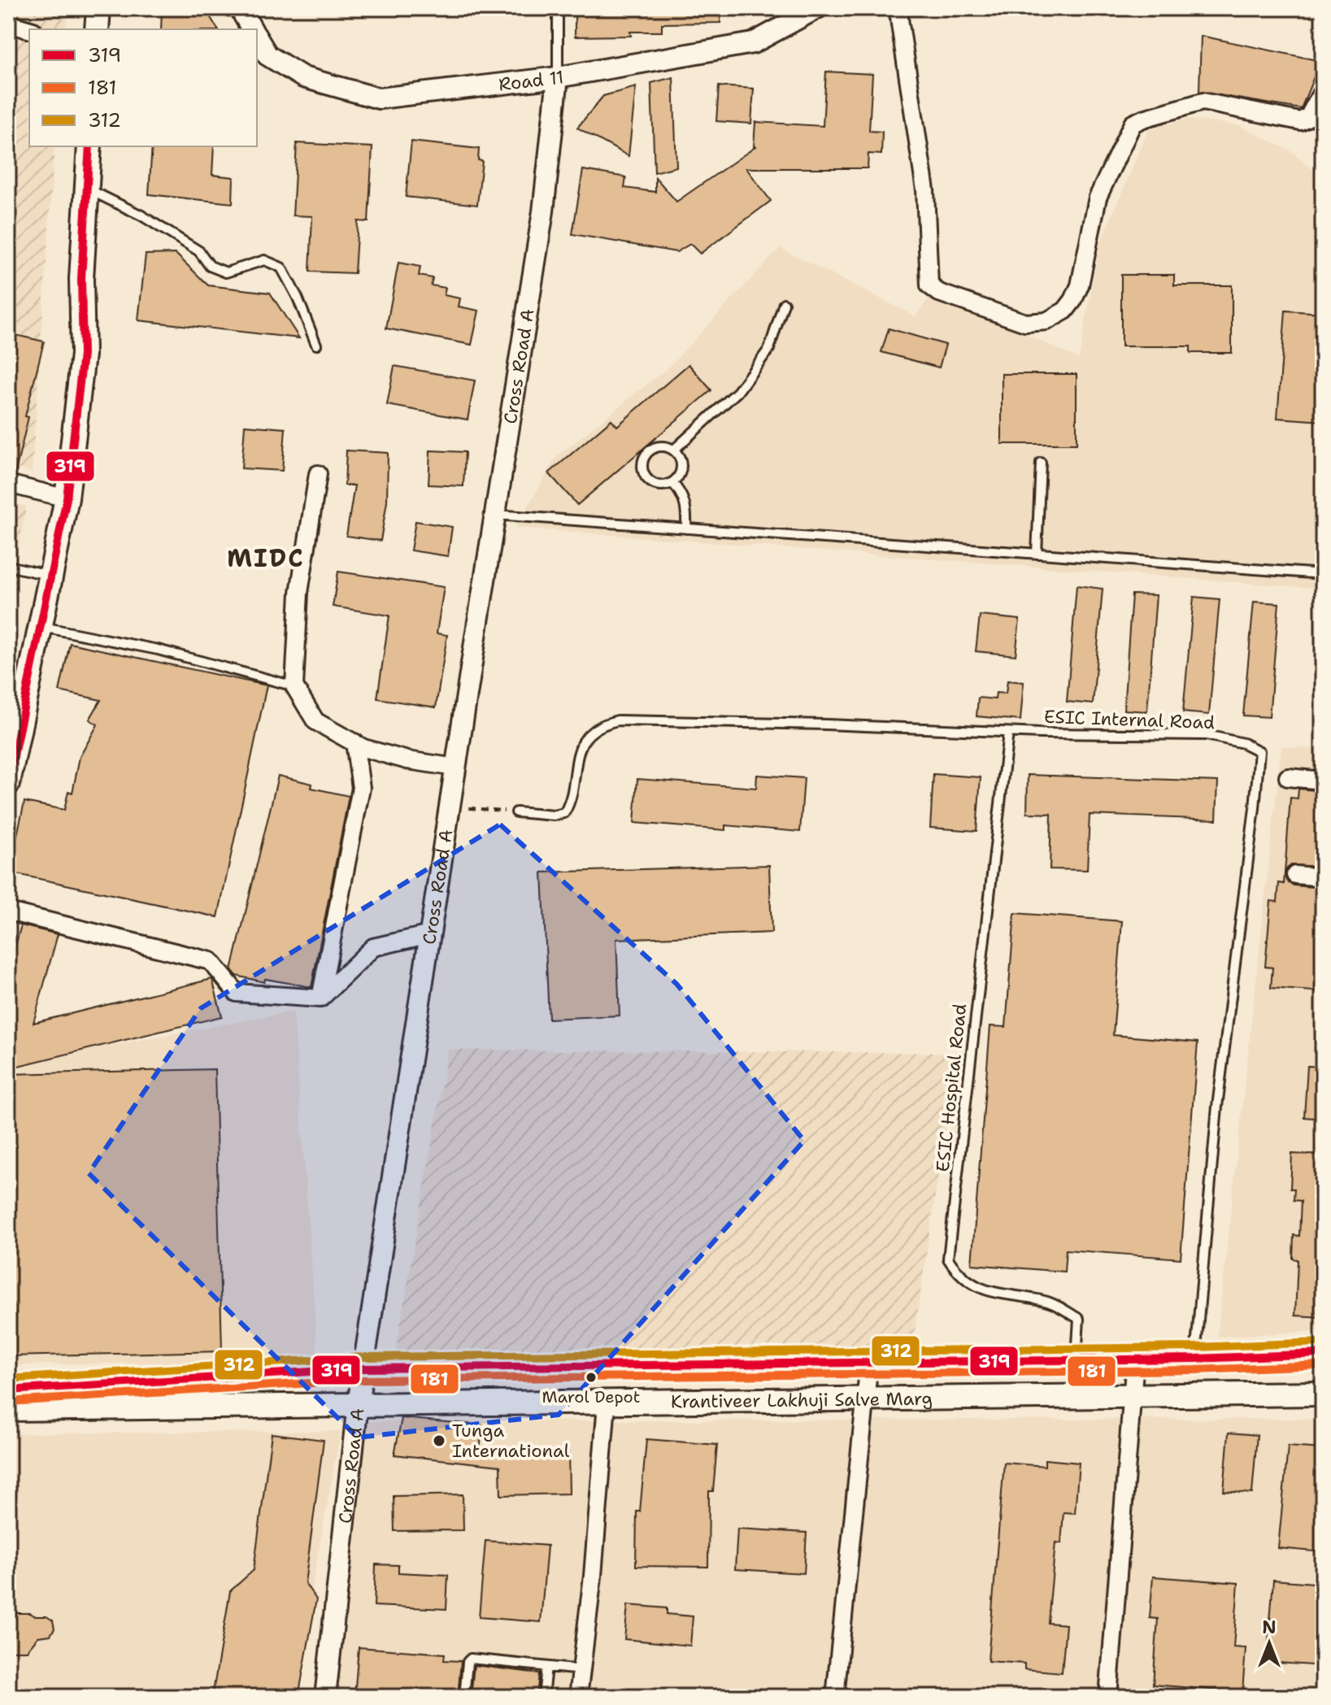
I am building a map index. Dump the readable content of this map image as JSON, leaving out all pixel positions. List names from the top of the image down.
{
  "streets": {
    "main road": ["Krantiveer Lakhuji Salve Marg"],
    "street": ["Road 11", "Cross Road A"],
    "lane": ["ESIC Internal Road", "ESIC Hospital Road"]
  },
  "crossings": [
    ["Road 11", "Cross Road A"],
    ["Cross Road A", "Krantiveer Lakhuji Salve Marg"],
    ["ESIC Internal Road", "ESIC Hospital Road"],
    ["ESIC Internal Road", "Krantiveer Lakhuji Salve Marg"],
    ["ESIC Hospital Road", "Krantiveer Lakhuji Salve Marg"]
  ],
  "districts": ["MIDC"],
  "places": ["Marol Depot", "Tunga International"],
  "lines": ["transit line 319", "transit line 312", "transit line 181"],
  "legend": ["319", "181", "312"],
  "north": "top"
}
